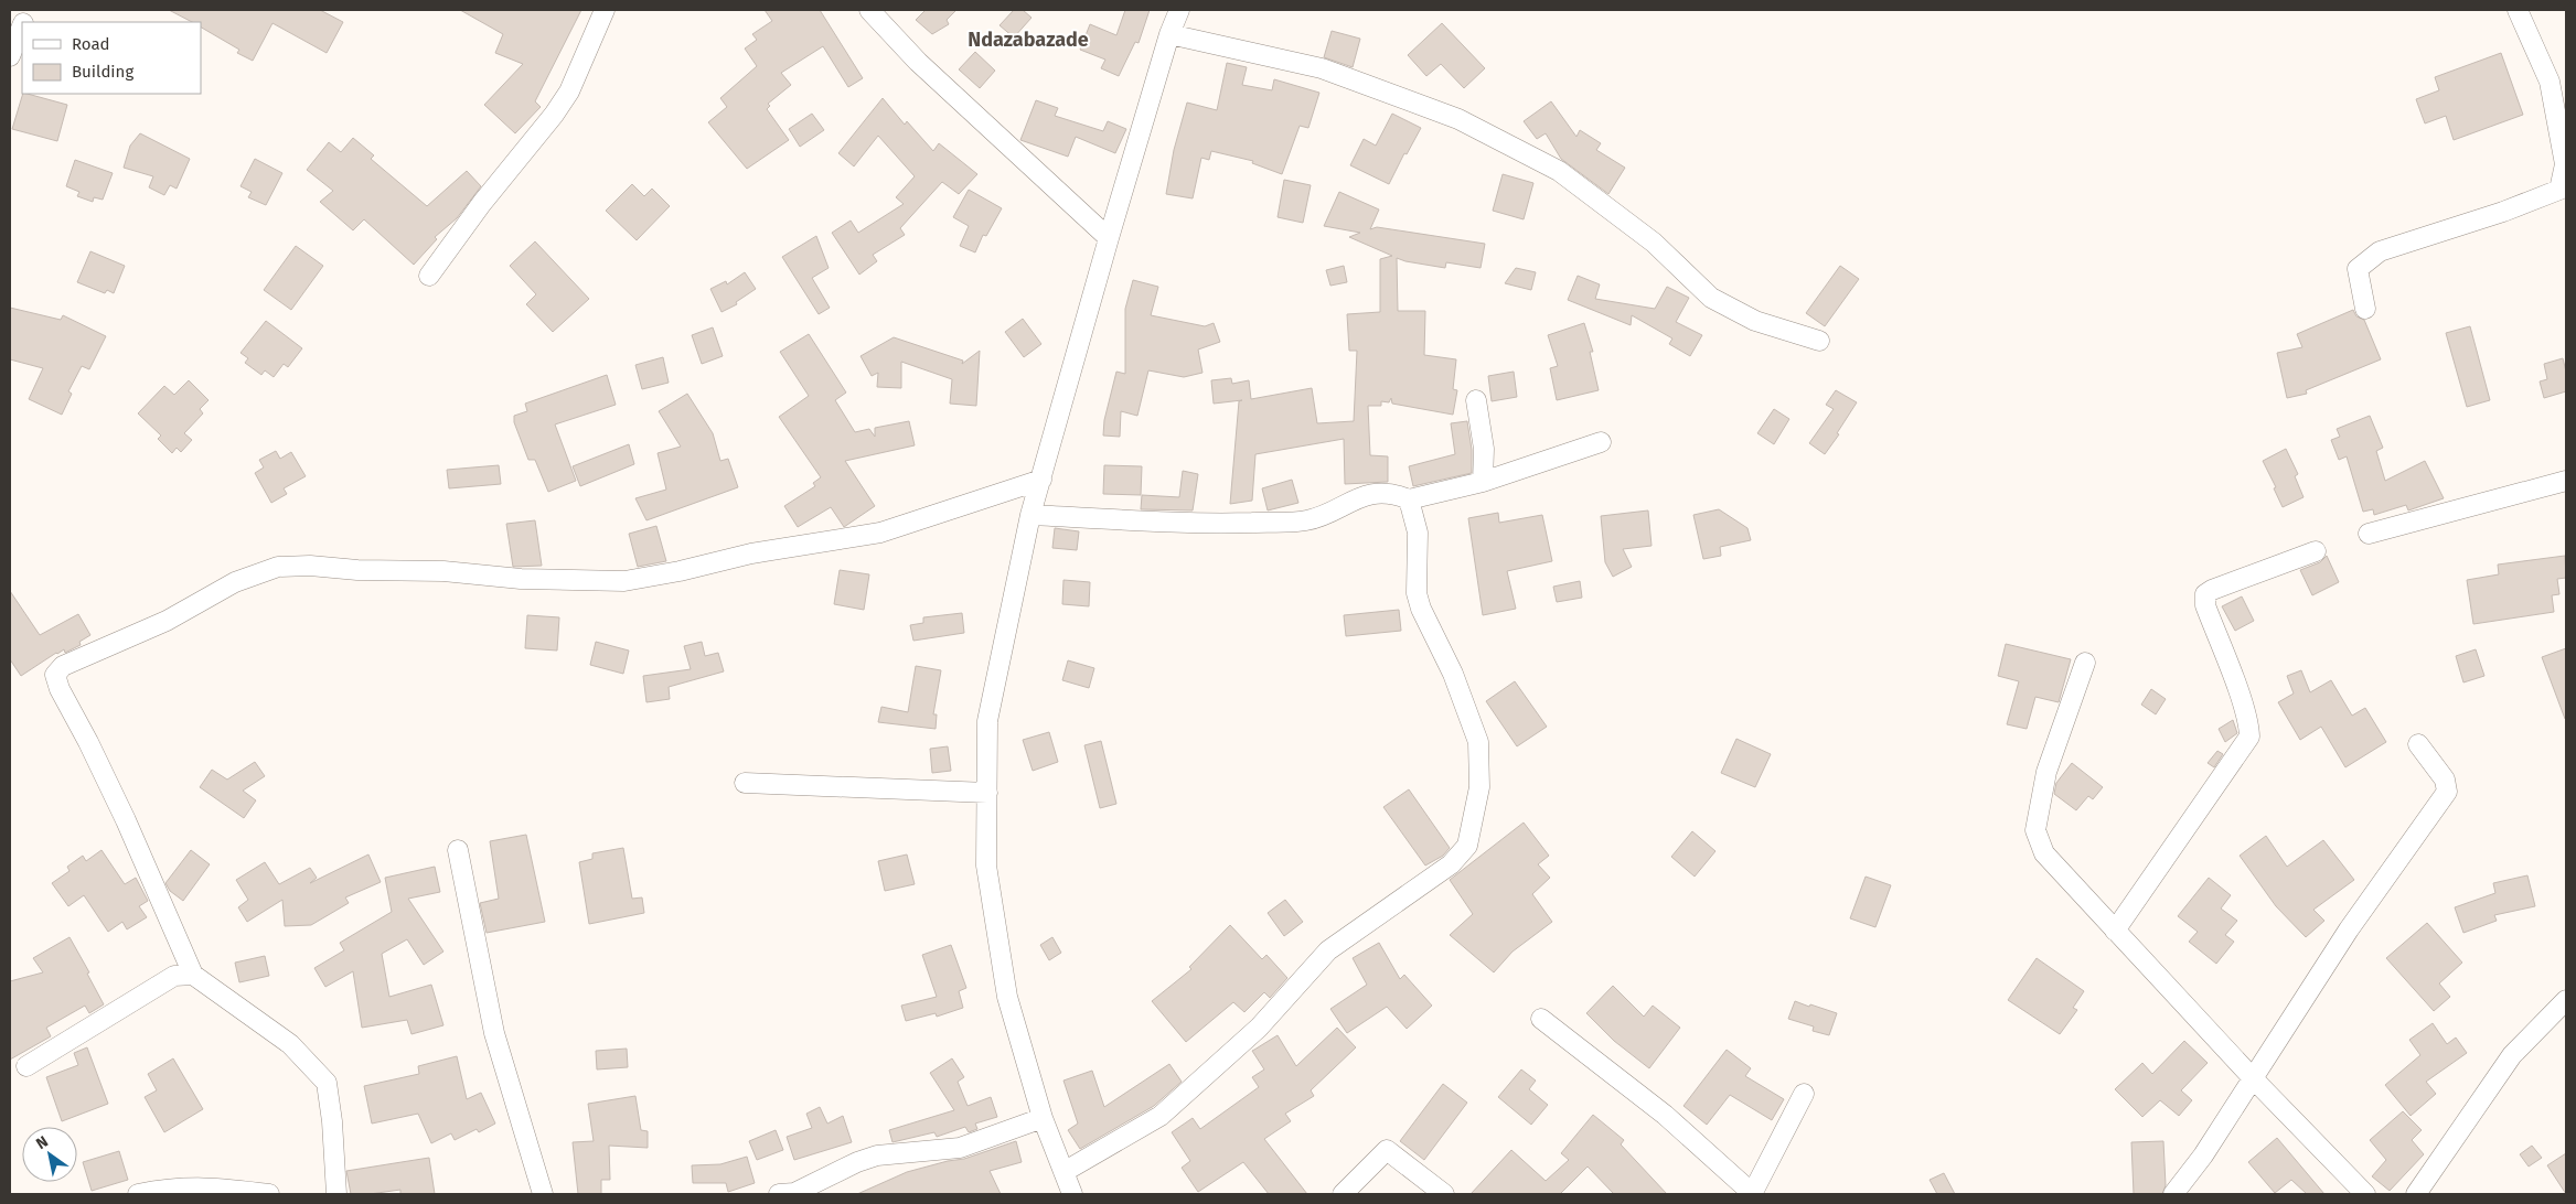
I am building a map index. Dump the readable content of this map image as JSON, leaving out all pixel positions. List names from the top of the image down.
{
  "districts": ["Ndazabazade"],
  "legend": ["Road", "Building"],
  "north": "top left"
}
